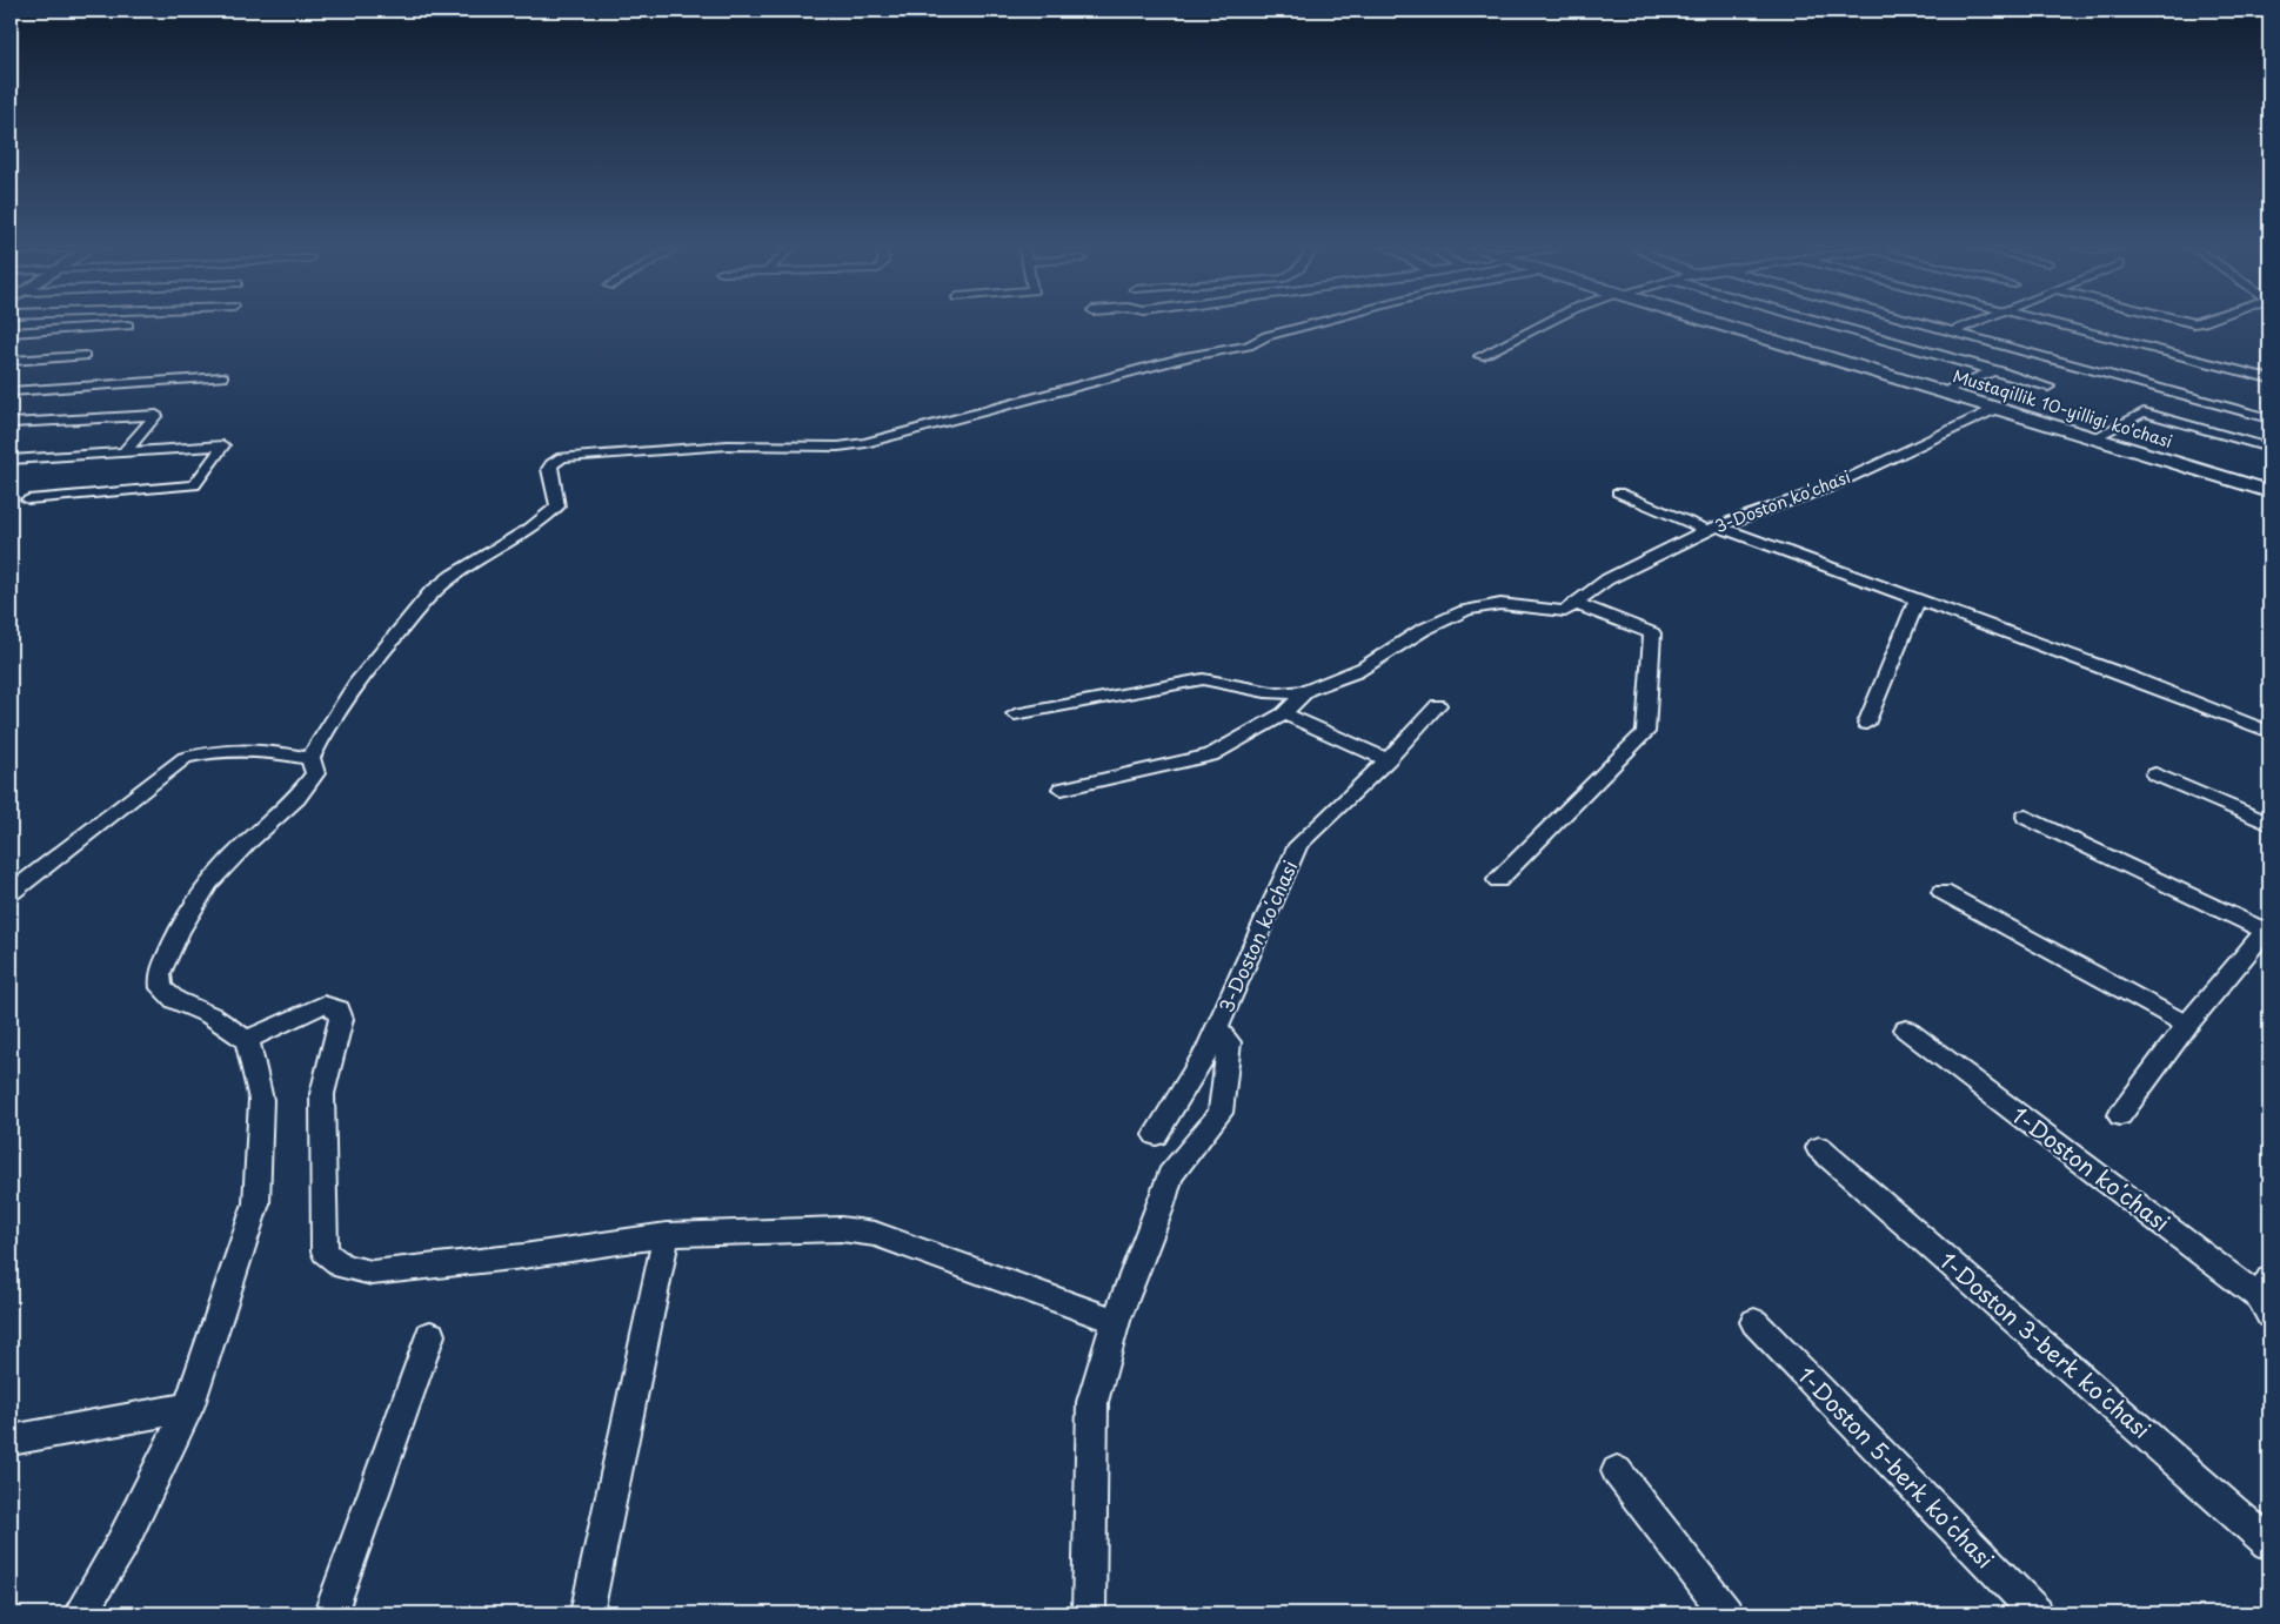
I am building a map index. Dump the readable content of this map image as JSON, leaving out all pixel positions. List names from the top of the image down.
{
  "streets": {
    "main road": ["Mustaqillik 10-yilligi ko'chasi"],
    "street": [
      "3-Doston koʻchasi",
      "1-Doston koʻchasi",
      "1-Doston 3-berk koʻchasi",
      "1-Doston 5-berk koʻchasi"
    ]
  },
  "crossings": [
    ["Mustaqillik 10-yilligi ko'chasi", "3-Doston koʻchasi"]
  ]
}
